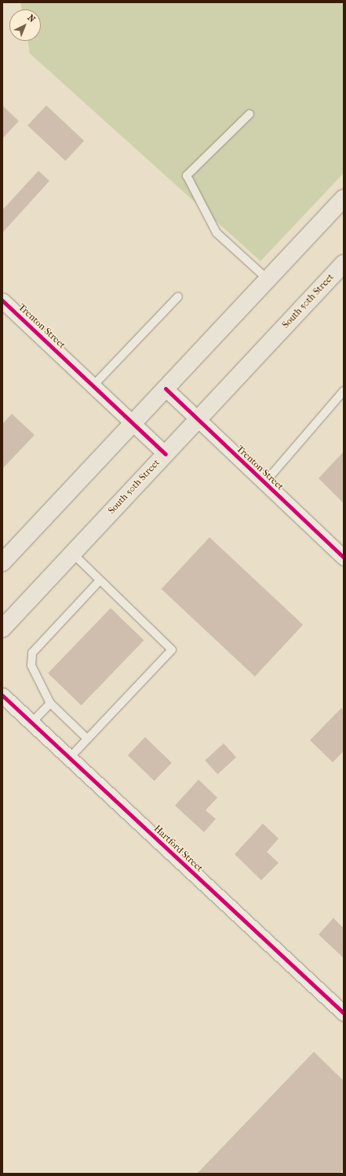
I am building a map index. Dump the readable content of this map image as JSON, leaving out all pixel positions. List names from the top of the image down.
{
  "streets": {
    "main road": ["South 50th Street"],
    "street": ["Trenton Street", "Hartford Street"]
  },
  "crossings": [
    ["South 50th Street", "Trenton Street"]
  ],
  "north": "top right"
}
